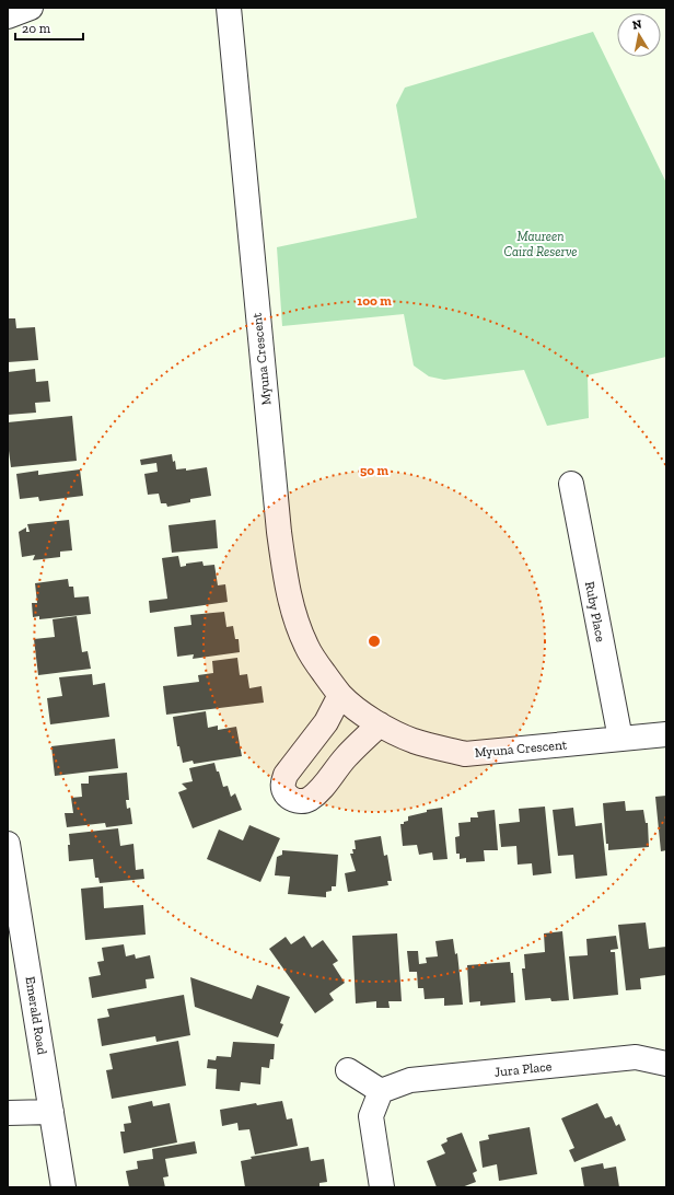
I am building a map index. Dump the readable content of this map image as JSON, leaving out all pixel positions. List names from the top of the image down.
{
  "streets": {
    "street": [
      "Myuna Crescent",
      "Ruby Place",
      "Emerald Road",
      "Jura Place"
    ]
  },
  "crossings": [
    ["Myuna Crescent", "Ruby Place"]
  ],
  "parks": ["Maureen Caird Reserve"],
  "scale_bar": "20 m",
  "north": "top",
  "rings": ["100 m", "50 m"]
}
